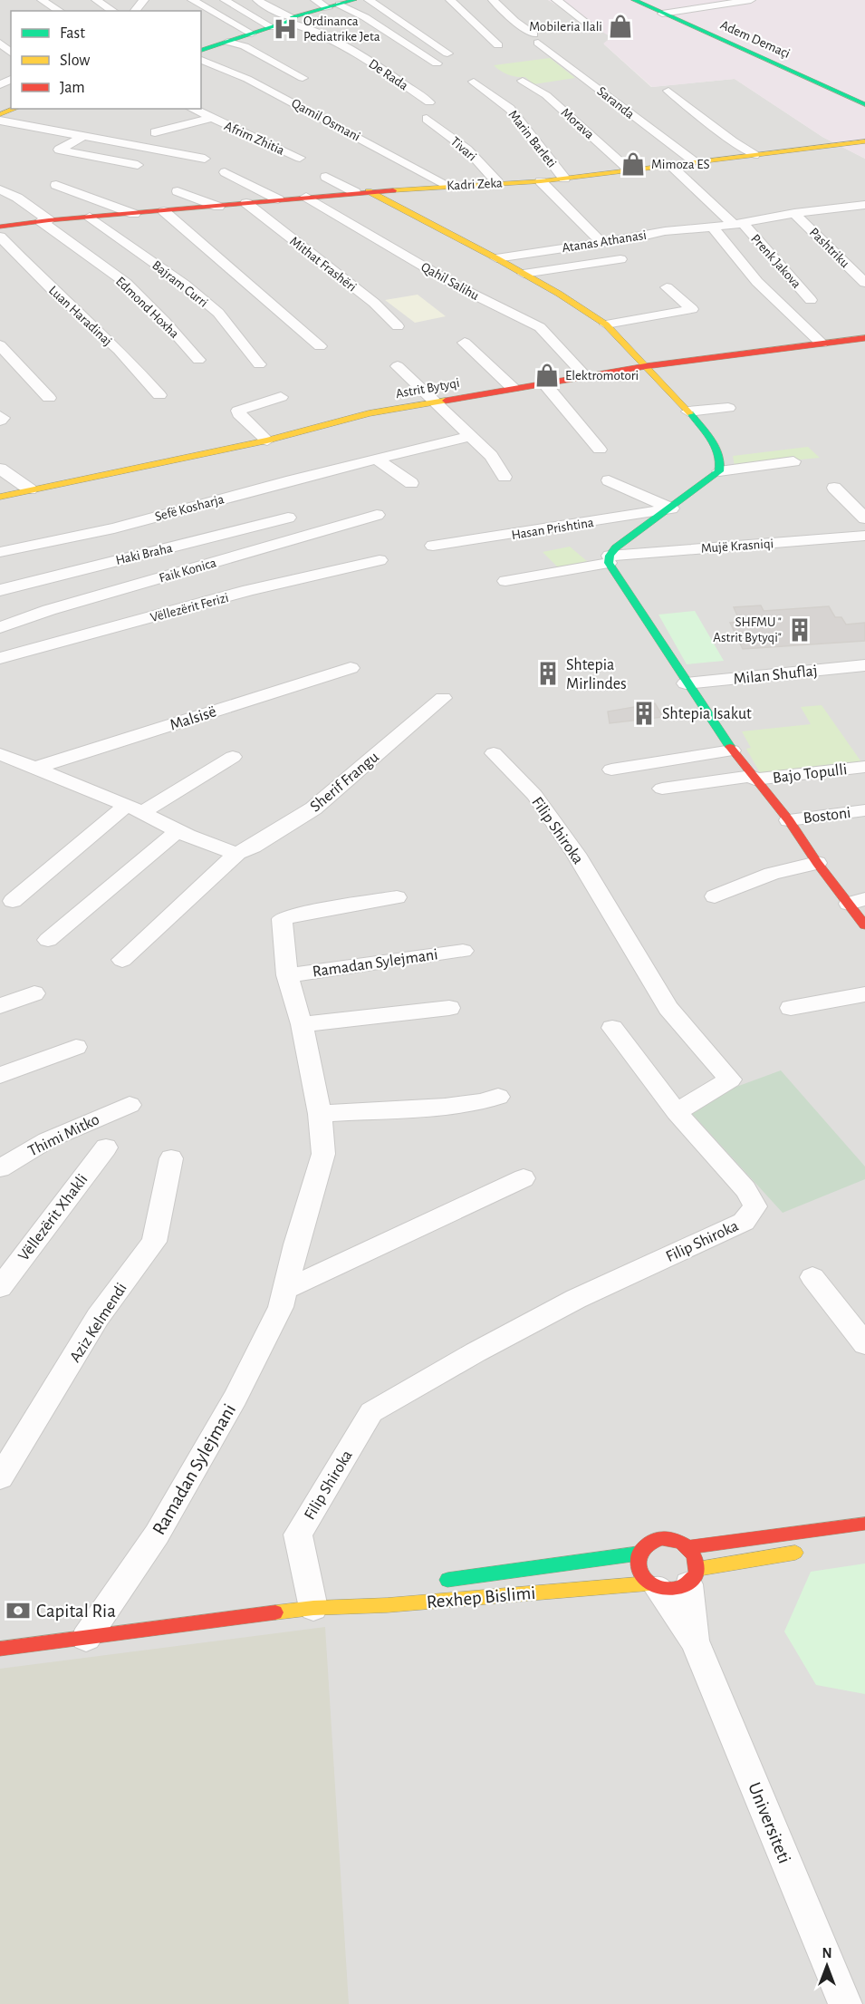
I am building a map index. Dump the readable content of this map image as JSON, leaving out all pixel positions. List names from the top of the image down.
{
  "streets": {
    "street": [
      "Adem Demaçi",
      "De Rada",
      "Saranda",
      "Qamil Osmani",
      "Morava",
      "Afrim Zhitia",
      "Marin Barleti",
      "Tivari",
      "Kadri Zeka",
      "Atanas Athanasi",
      "Pashtriku",
      "Prenk Jakova",
      "Mithat Frashëri",
      "Qahil Salihu",
      "Bajram Curri",
      "Edmond Hoxha",
      "Luan Haradinaj",
      "Astrit Bytyqi",
      "Sefë Kosharja",
      "Hasan Prishtina",
      "Mujë Krasniqi",
      "Haki Braha",
      "Faik Konica",
      "Vëllezërit Ferizi",
      "Milan Shuflaj",
      "Malsisë",
      "Bajo Topulli",
      "Sherif Frangu",
      "Bostoni",
      "Filip Shiroka",
      "Ramadan Sylejmani",
      "Thimi Mitko",
      "Vëllezërit Xhakli",
      "Aziz Kelmendi",
      "Rexhep Bislimi",
      "Universiteti"
    ]
  },
  "crossings": [
    ["Saranda", "Kadri Zeka"],
    ["Qamil Osmani", "Kadri Zeka"],
    ["Morava", "Kadri Zeka"],
    ["Marin Barleti", "Kadri Zeka"],
    ["Tivari", "Kadri Zeka"],
    ["Kadri Zeka", "Mithat Frashëri"],
    ["Kadri Zeka", "Qahil Salihu"],
    ["Kadri Zeka", "Bajram Curri"],
    ["Kadri Zeka", "Edmond Hoxha"],
    ["Atanas Athanasi", "Pashtriku"],
    ["Atanas Athanasi", "Prenk Jakova"],
    ["Qahil Salihu", "Astrit Bytyqi"],
    ["Hasan Prishtina", "Mujë Krasniqi"],
    ["Filip Shiroka", "Rexhep Bislimi"],
    ["Ramadan Sylejmani", "Rexhep Bislimi"],
    ["Rexhep Bislimi", "Universiteti"]
  ],
  "places": {
    "shop": ["Mobileria Ilali", "Mimoza ES", "Elektromotori"],
    "hospital": ["Ordinanca Pediatrike Jeta"],
    "building": ["SHFMU \" Astrit Bytyqi\"", "Shtepia Mirlindes", "Shtepia Isakut"],
    "bank": ["Capital Ria"]
  },
  "legend": ["Fast", "Slow", "Jam"],
  "north": "top"
}
